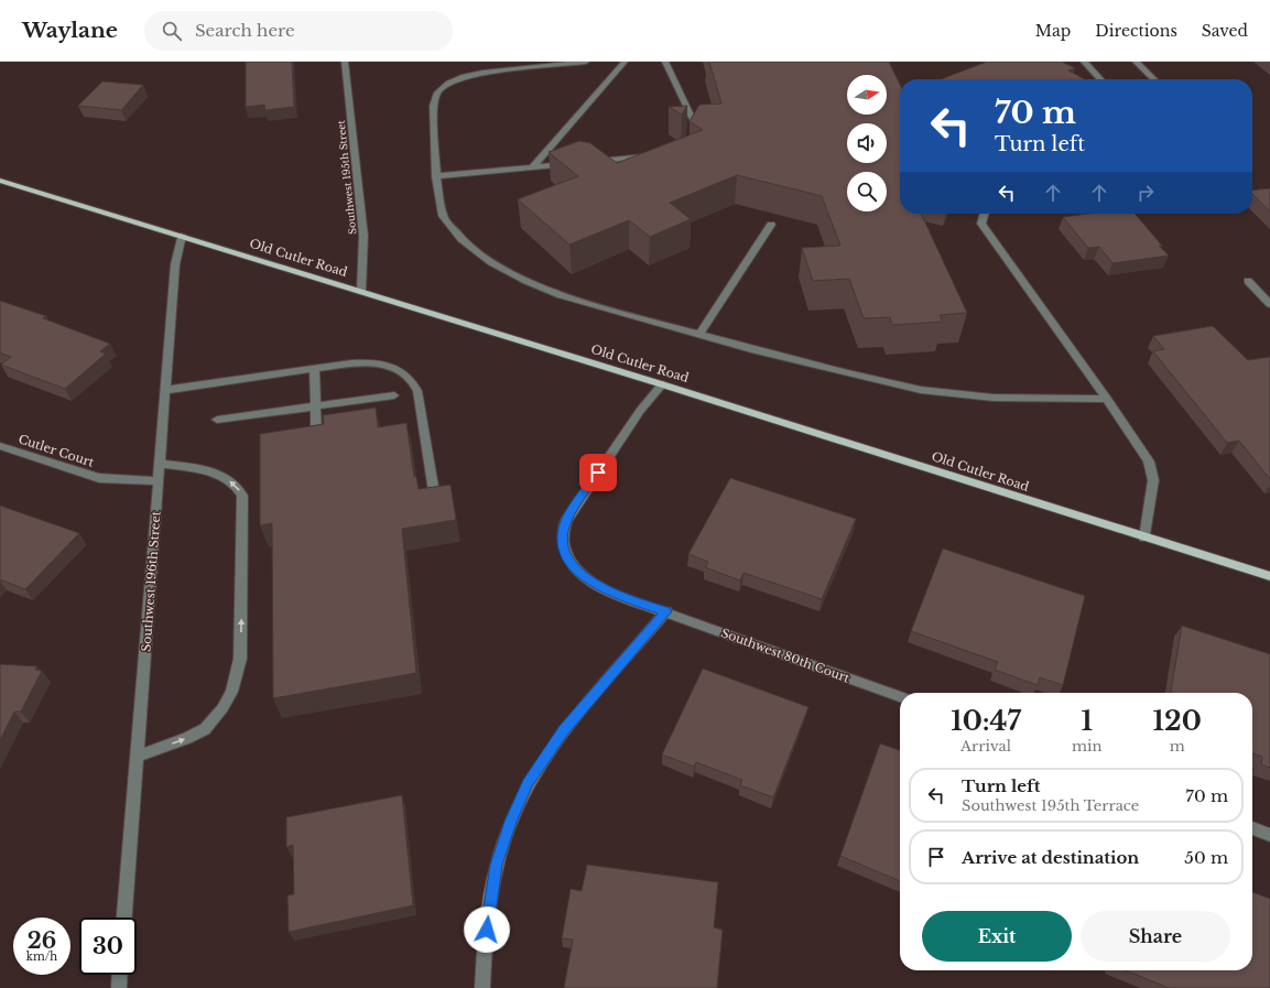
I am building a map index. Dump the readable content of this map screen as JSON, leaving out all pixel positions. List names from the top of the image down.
{
  "streets": {
    "main road": ["Old Cutler Road"],
    "street": [
      "Southwest 195th Street",
      "Cutler Court",
      "Southwest 196th Street",
      "Southwest 80th Court"
    ]
  },
  "crossings": [
    ["Southwest 195th Street", "Old Cutler Road"],
    ["Old Cutler Road", "Southwest 196th Street"],
    ["Old Cutler Road", "Southwest 80th Court"],
    ["Cutler Court", "Southwest 196th Street"]
  ],
  "north": "right",
  "page": {
    "header": "Waylane",
    "search": "Search here",
    "nav": ["Map", "Directions", "Saved"],
    "turn": ["70 m", "Turn left"],
    "eta": [
      "10:47",
      "Arrival",
      "1",
      "min",
      "120",
      "m"
    ],
    "list": [
      {
        "name": "Turn left",
        "note": "Southwest 195th Terrace",
        "value": "70 m"
      },
      {
        "name": "Arrive at destination",
        "value": "50 m"
      }
    ],
    "buttons": ["Exit", "Share"],
    "speed": "26 km/h",
    "limit": "30"
  }
}
